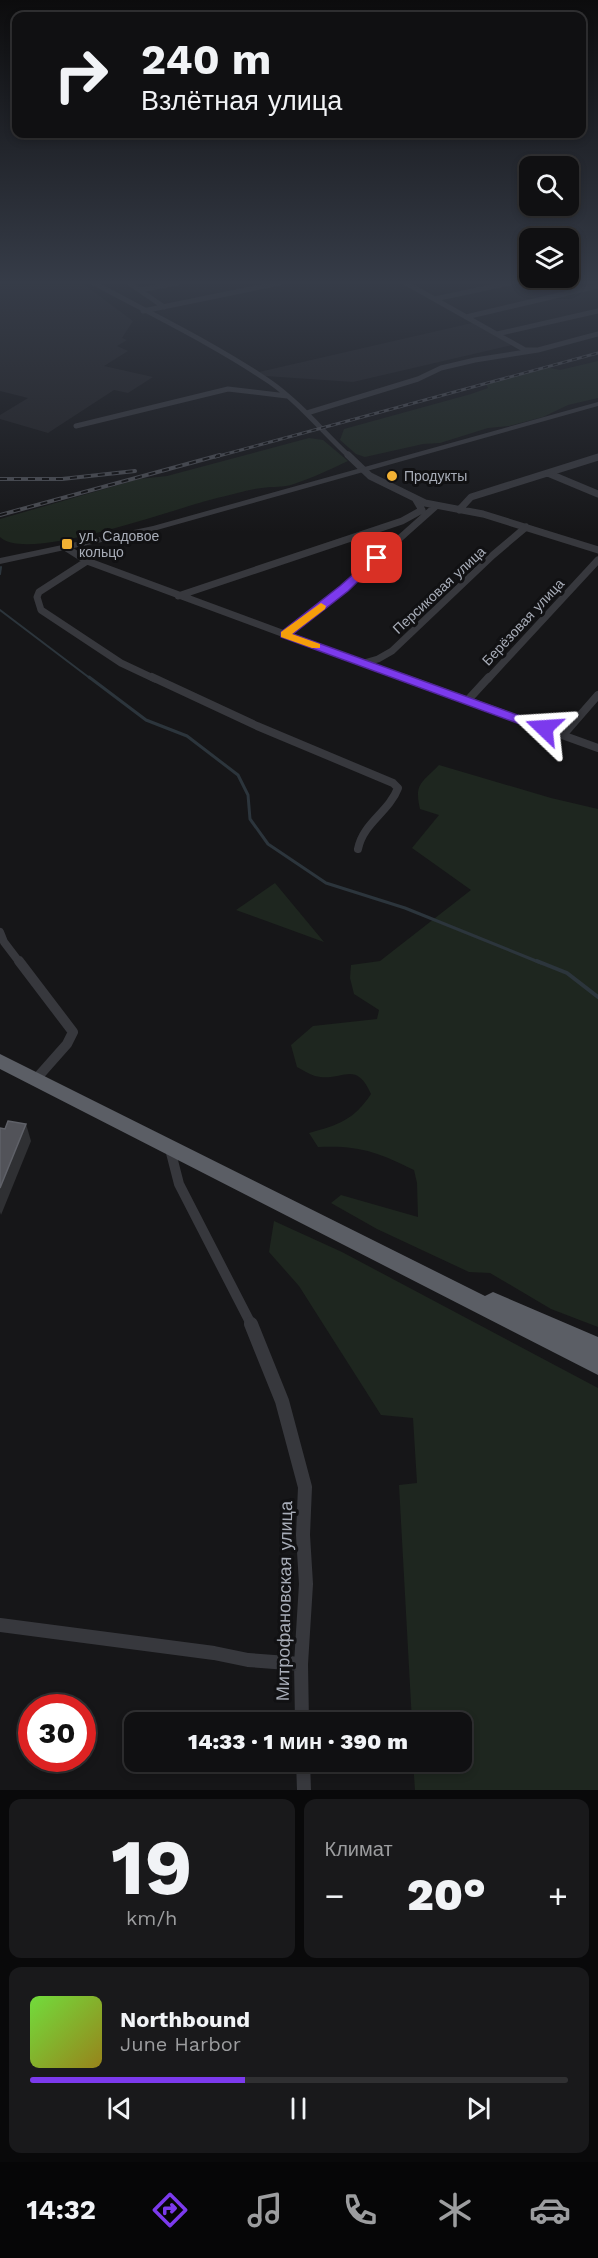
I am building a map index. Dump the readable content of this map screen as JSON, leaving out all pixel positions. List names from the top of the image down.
{
  "streets": {
    "street": ["Персиковая улица", "Берёзовая улица", "Митрофановская улица"]
  },
  "places": {
    "other": ["Продукты"],
    "transit": ["ул. Садовое кольцо"]
  },
  "page": {
    "turn": ["240 m", "Взлётная улица"],
    "limit": "30",
    "trip": "14:33 · 1 мин · 390 m",
    "tile": [
      ["19", "km/h"],
      "Климат"
    ],
    "heat": ["−", "20°", "+"],
    "song": ["Northbound", "June Harbor"],
    "tabs": "14:32"
  }
}
